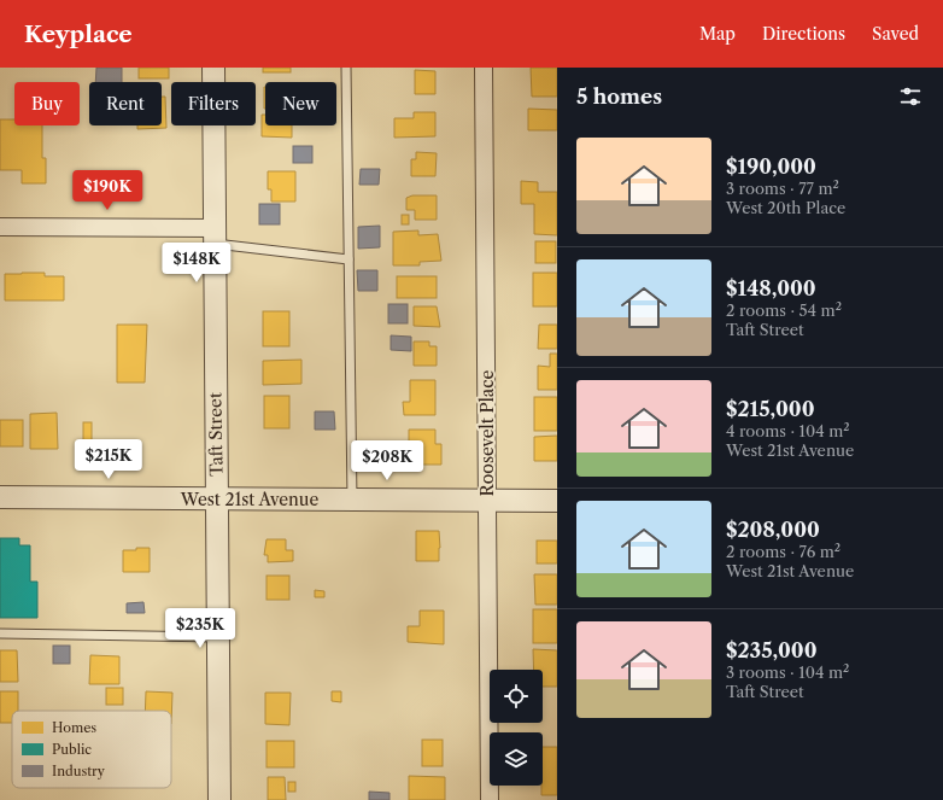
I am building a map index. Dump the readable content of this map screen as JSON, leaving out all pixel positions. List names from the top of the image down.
{
  "streets": {
    "street": ["Roosevelt Place", "Taft Street", "West 21st Avenue"]
  },
  "crossings": [
    ["Roosevelt Place", "West 21st Avenue"],
    ["Taft Street", "West 21st Avenue"]
  ],
  "legend": ["Homes", "Public", "Industry"],
  "page": {
    "header": "Keyplace",
    "nav": ["Map", "Directions", "Saved"],
    "heading": "5 homes",
    "chip": [
      "Buy",
      "Rent",
      "Filters",
      "New"
    ],
    "list": [
      {
        "name": "$190,000",
        "note": "3 rooms · 77 m² · West 20th Place"
      },
      {
        "name": "$148,000",
        "note": "2 rooms · 54 m² · Taft Street"
      },
      {
        "name": "$215,000",
        "note": "4 rooms · 104 m² · West 21st Avenue"
      },
      {
        "name": "$208,000",
        "note": "2 rooms · 76 m² · West 21st Avenue"
      },
      {
        "name": "$235,000",
        "note": "3 rooms · 104 m² · Taft Street"
      }
    ],
    "price": [
      "$190K",
      "$148K",
      "$215K",
      "$208K",
      "$235K"
    ]
  }
}
